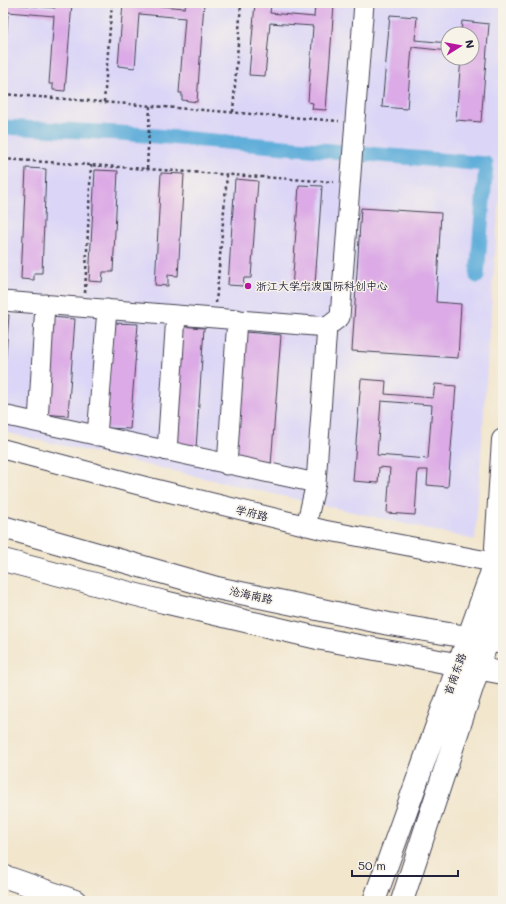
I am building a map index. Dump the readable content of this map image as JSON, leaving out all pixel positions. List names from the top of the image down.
{
  "streets": {
    "main road": ["沧海南路", "首南东路"],
    "street": ["学府路"]
  },
  "crossings": [
    ["学府路", "首南东路"],
    ["沧海南路", "首南东路"]
  ],
  "places": ["浙江大学宁波国际科创中心"],
  "scale_bar": "50 m",
  "north": "right"
}
